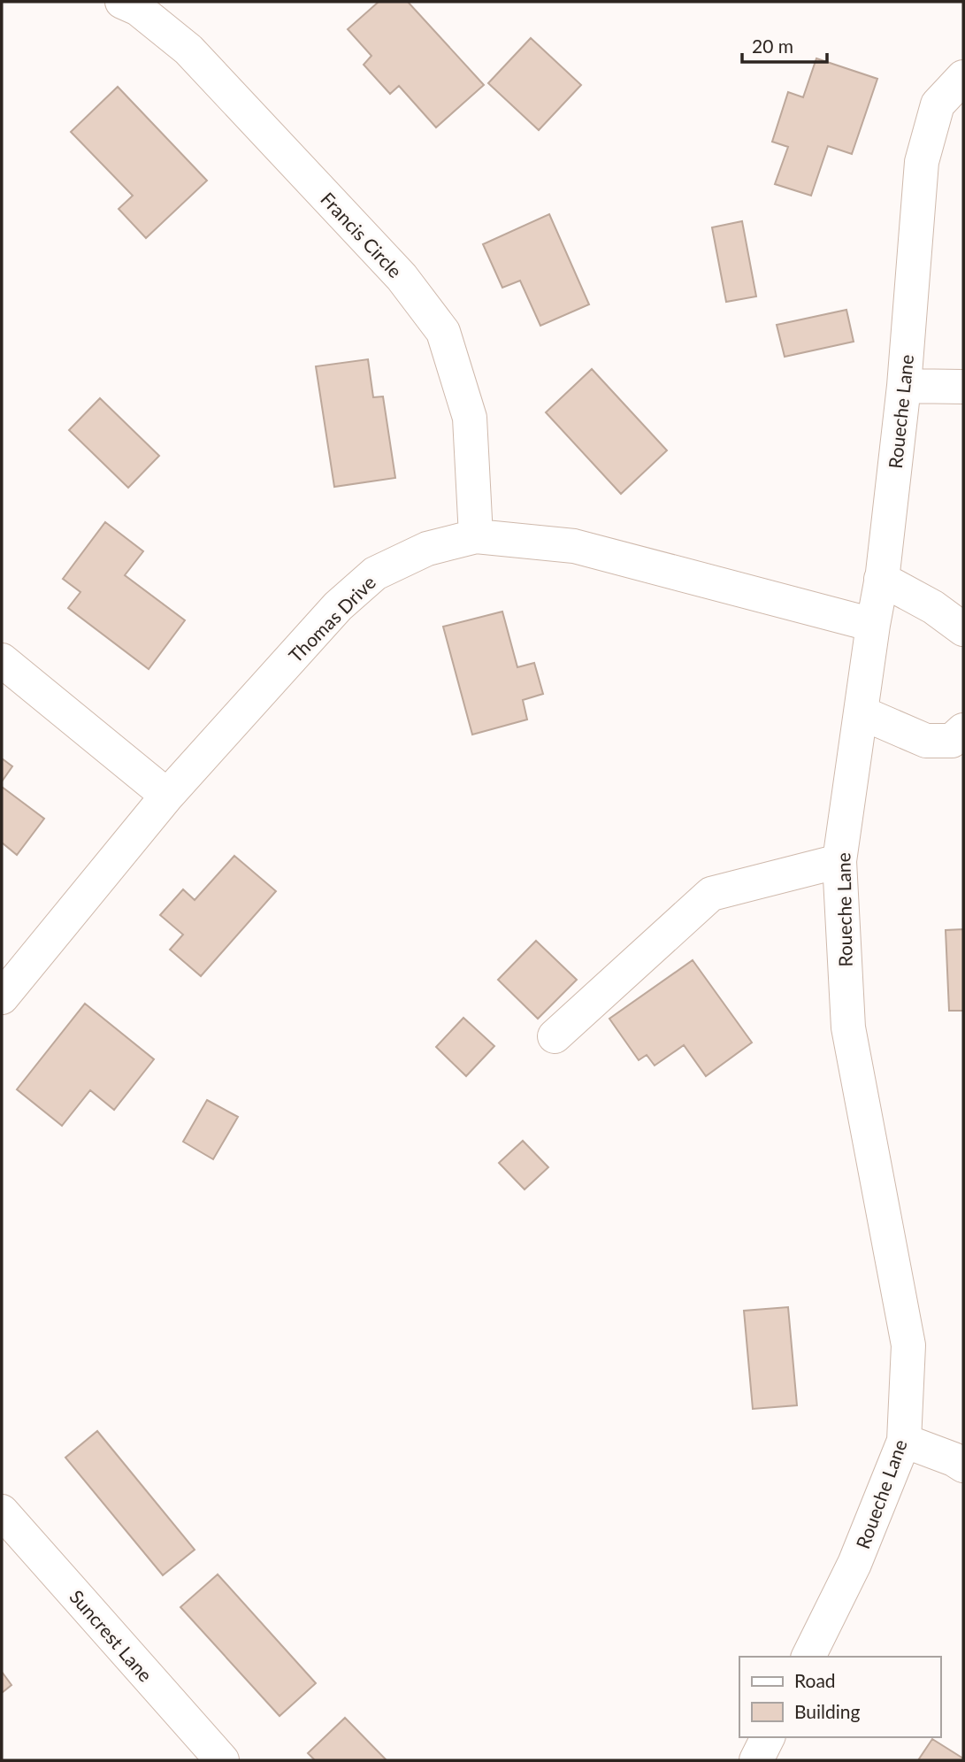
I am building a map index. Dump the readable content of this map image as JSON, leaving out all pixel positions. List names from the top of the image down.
{
  "streets": {
    "street": [
      "Francis Circle",
      "Roueche Lane",
      "Thomas Drive",
      "Suncrest Lane"
    ]
  },
  "crossings": [
    ["Francis Circle", "Thomas Drive"],
    ["Roueche Lane", "Thomas Drive"]
  ],
  "legend": ["Road", "Building"],
  "scale_bar": "20 m"
}
